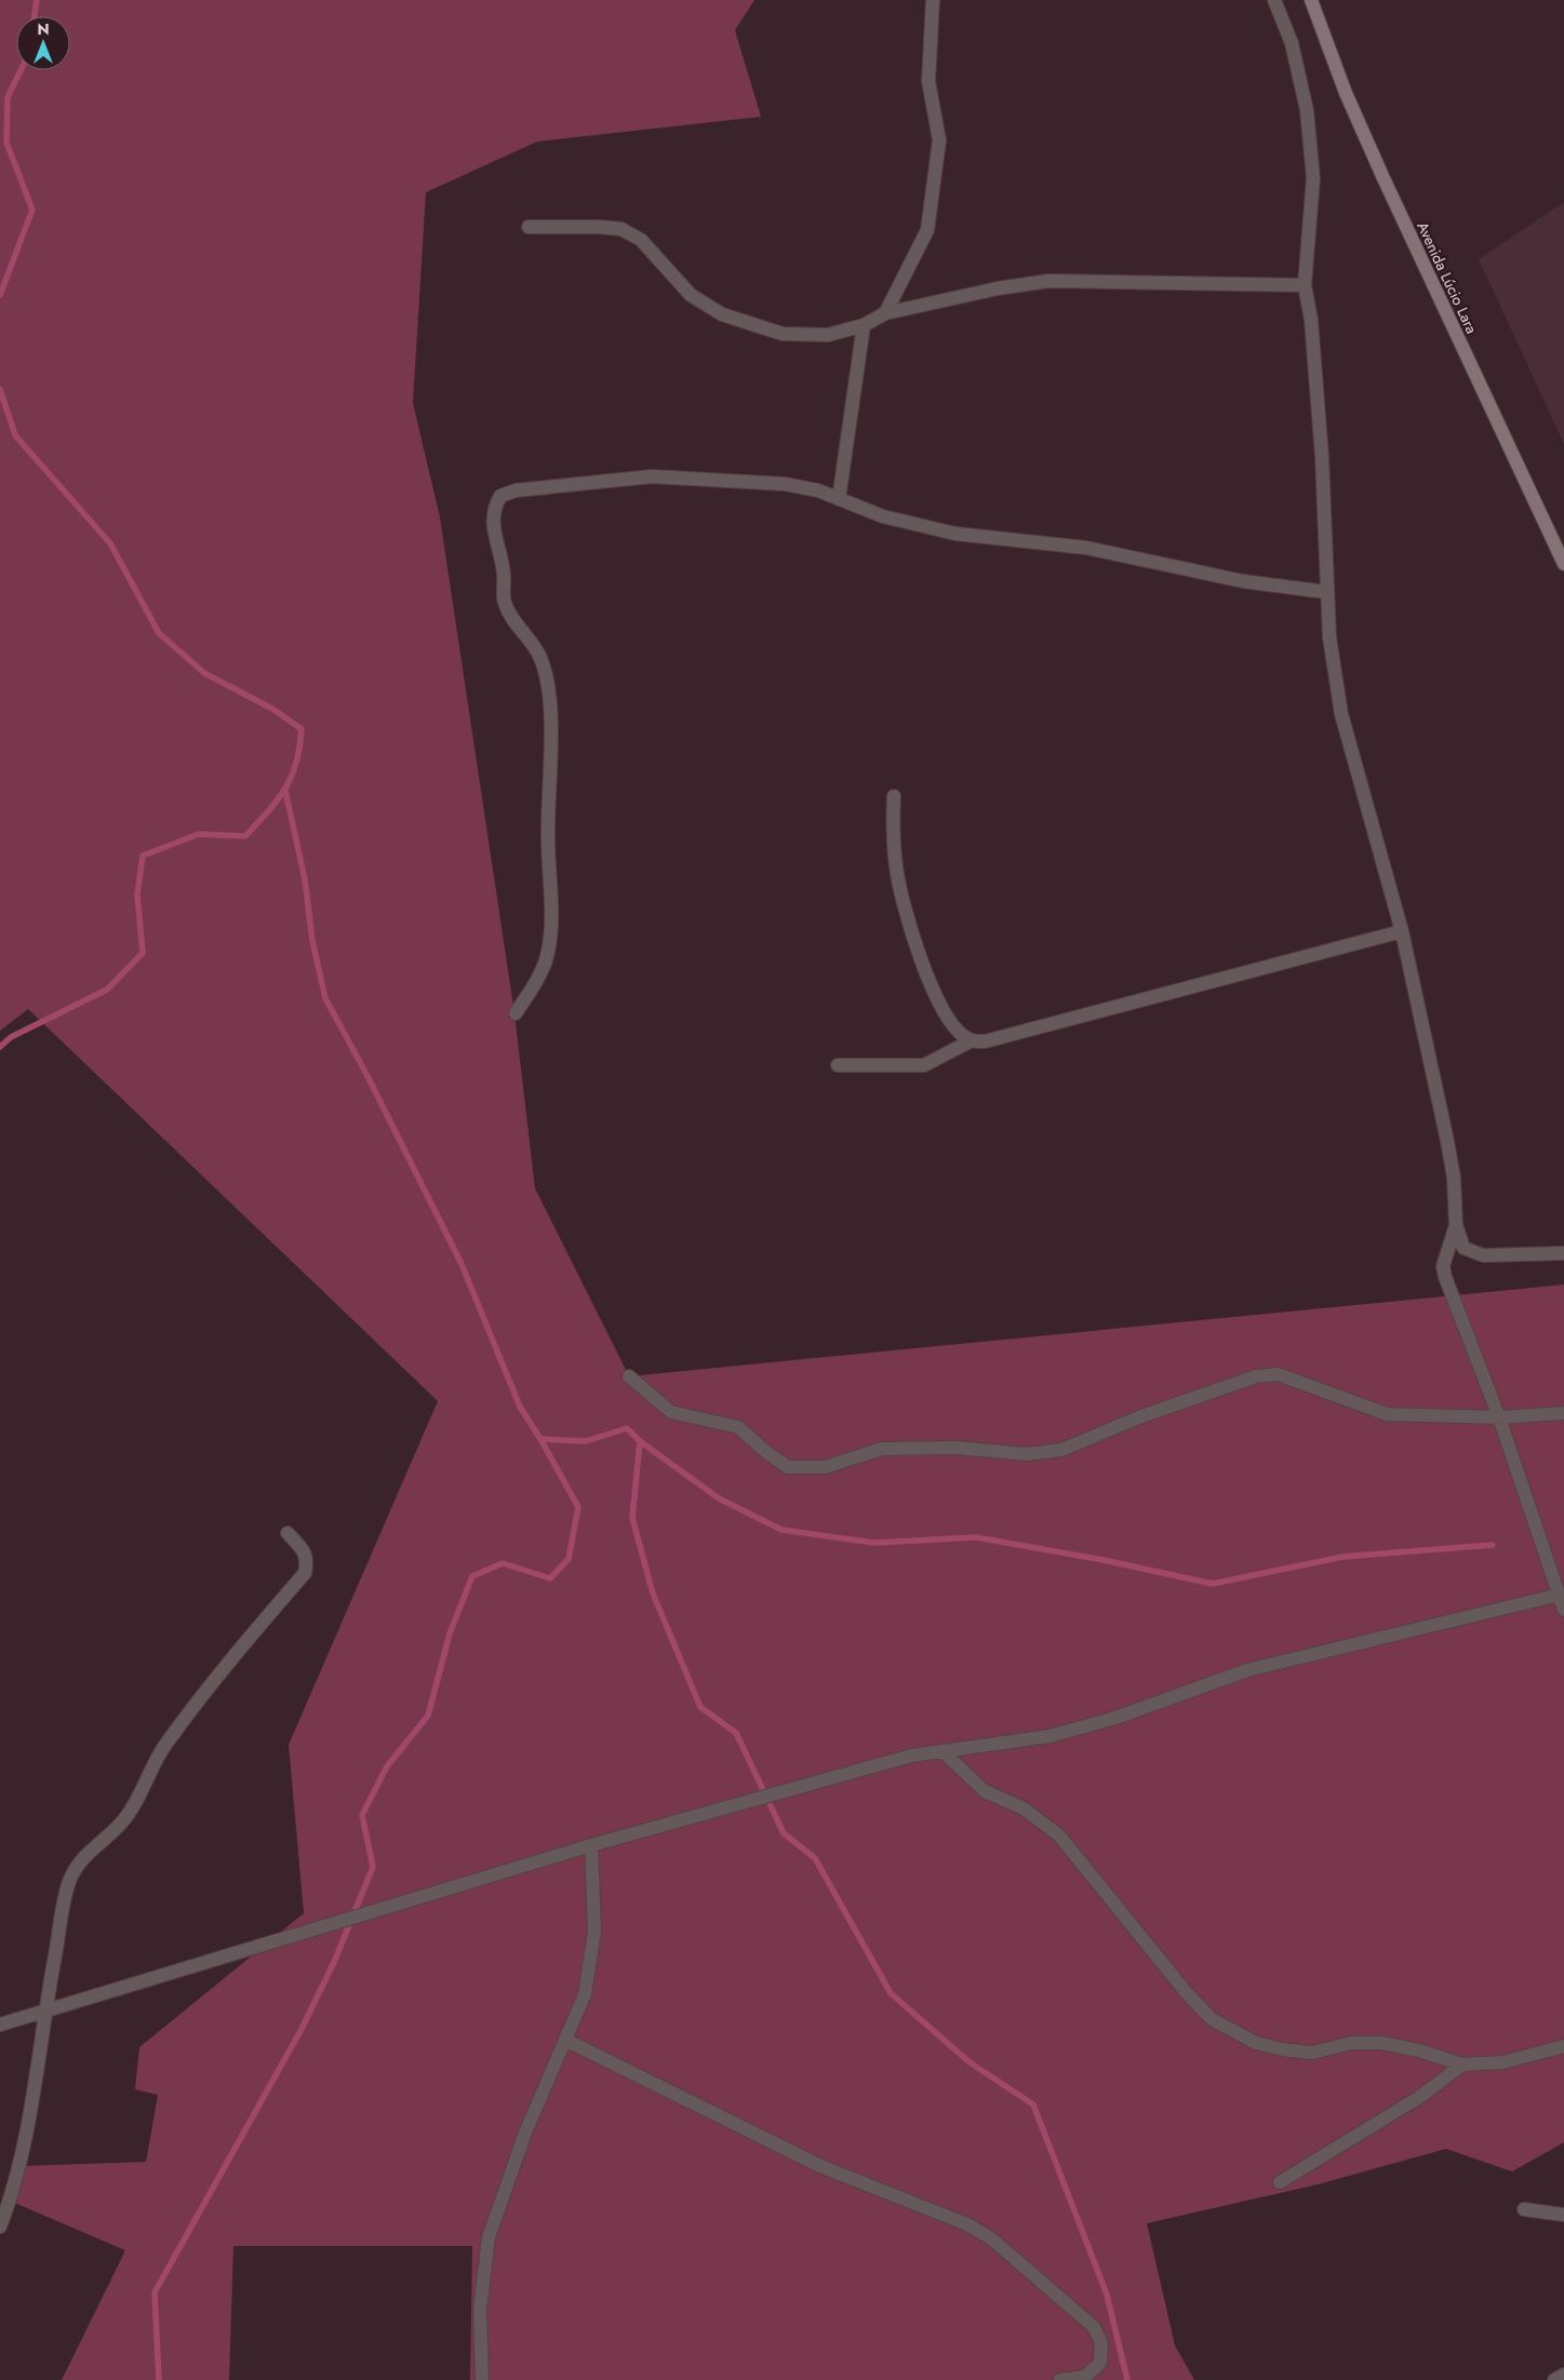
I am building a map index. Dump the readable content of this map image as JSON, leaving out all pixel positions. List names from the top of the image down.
{
  "streets": {
    "main road": ["Avenida Lúcio Lara"]
  },
  "north": "top"
}
